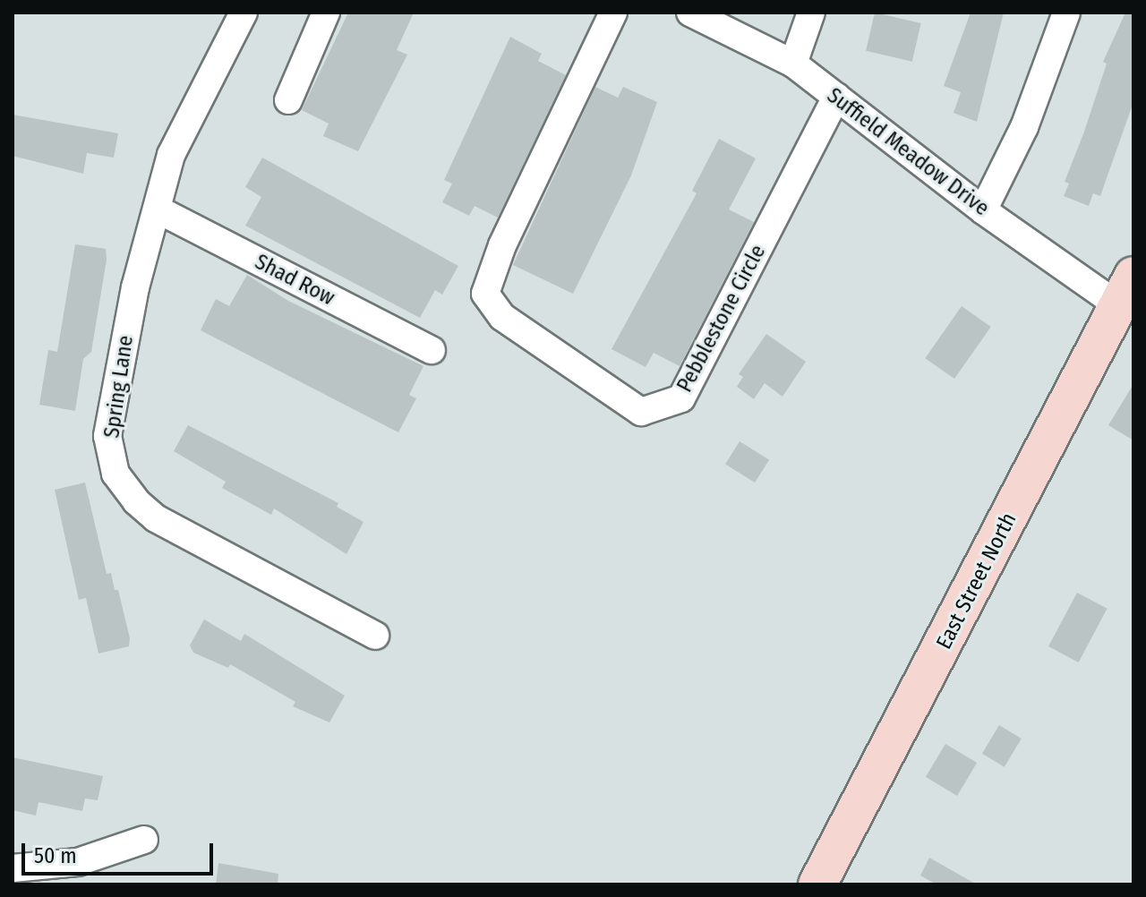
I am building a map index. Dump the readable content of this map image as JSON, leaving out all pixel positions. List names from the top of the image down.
{
  "streets": {
    "main road": ["East Street North"],
    "street": [
      "Suffield Meadow Drive",
      "Shad Row",
      "Pebblestone Circle",
      "Spring Lane"
    ]
  },
  "crossings": [
    ["Suffield Meadow Drive", "Pebblestone Circle"],
    ["Suffield Meadow Drive", "East Street North"],
    ["Shad Row", "Spring Lane"]
  ],
  "scale_bar": "50 m"
}
